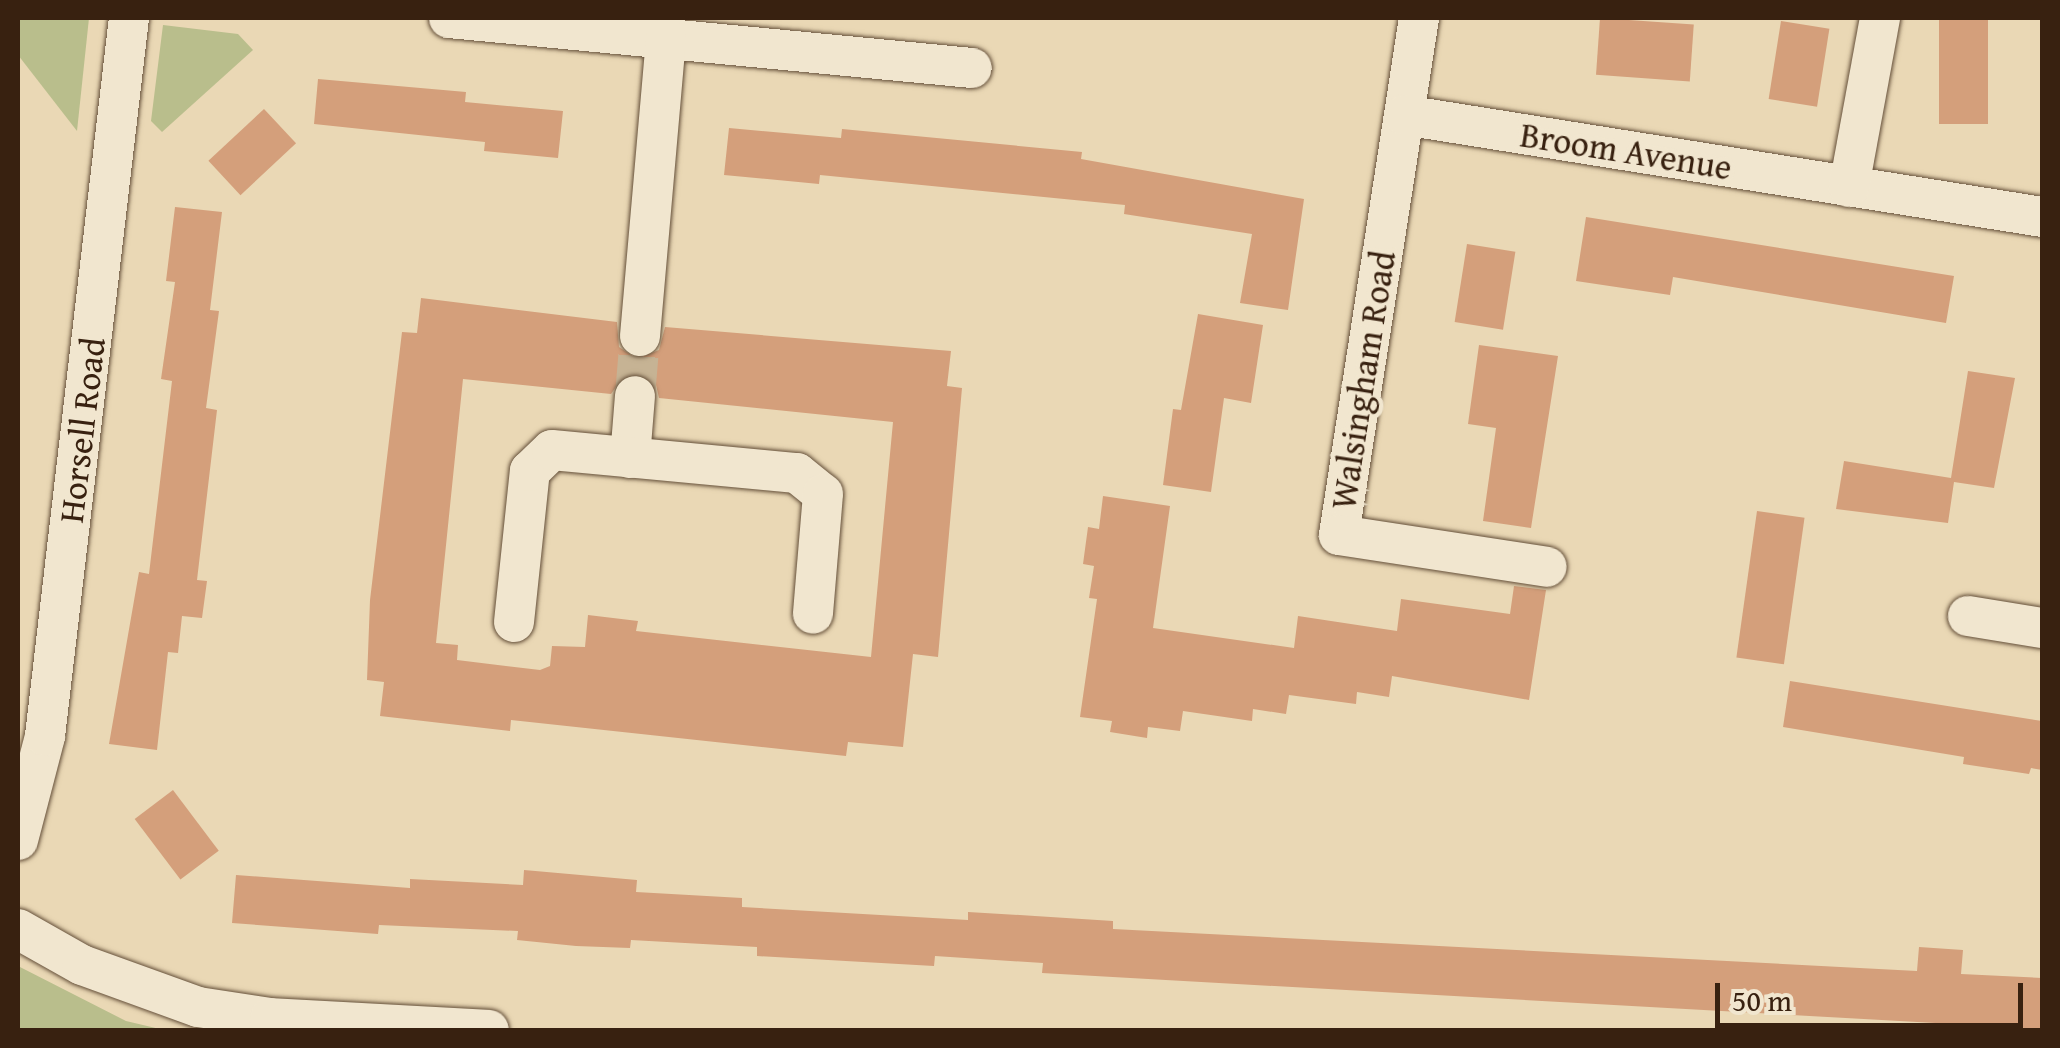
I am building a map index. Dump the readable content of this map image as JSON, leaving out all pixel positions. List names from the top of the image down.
{
  "streets": {
    "street": ["Broom Avenue", "Walsingham Road", "Horsell Road"]
  },
  "crossings": [
    ["Broom Avenue", "Walsingham Road"]
  ],
  "scale_bar": "50 m"
}
